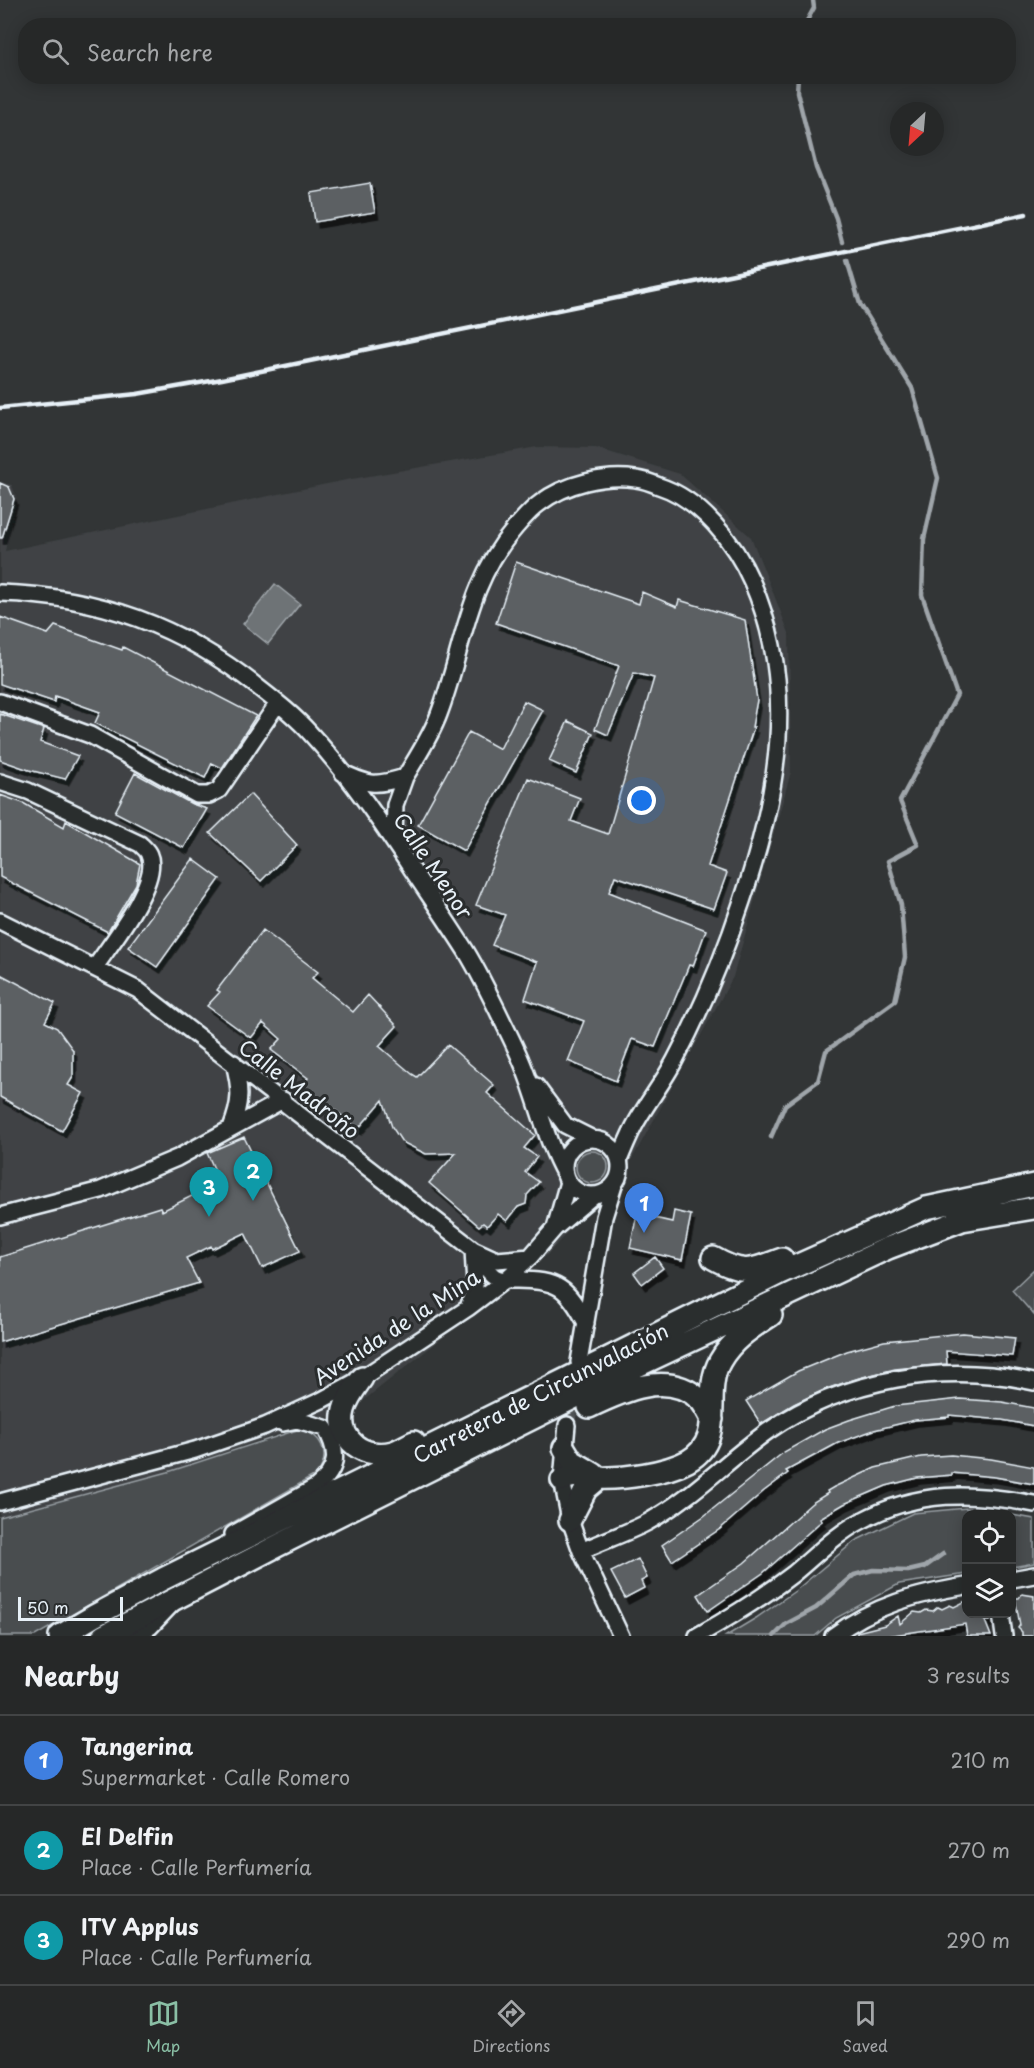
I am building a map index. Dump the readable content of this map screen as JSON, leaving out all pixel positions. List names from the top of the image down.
{
  "streets": {
    "main road": ["Carretera de Circunvalación"],
    "street": ["Calle Menor", "Calle Madroño", "Avenida de la Mina"]
  },
  "crossings": [
    ["Calle Menor", "Avenida de la Mina"],
    ["Calle Madroño", "Avenida de la Mina"]
  ],
  "scale_bar": "50 m",
  "north": "bottom left",
  "page": {
    "search": "Search here",
    "pins": ["2", "3", "1"],
    "scale": "50 m",
    "heading": ["Nearby", "3 results"],
    "list": [
      {
        "mark": "1",
        "name": "Tangerina",
        "note": "Supermarket · Calle Romero",
        "value": "210 m"
      },
      {
        "mark": "2",
        "name": "El Delfin",
        "note": "Place · Calle Perfumería",
        "value": "270 m"
      },
      {
        "mark": "3",
        "name": "ITV Applus",
        "note": "Place · Calle Perfumería",
        "value": "290 m"
      }
    ],
    "nav": ["Map", "Directions", "Saved"]
  }
}
